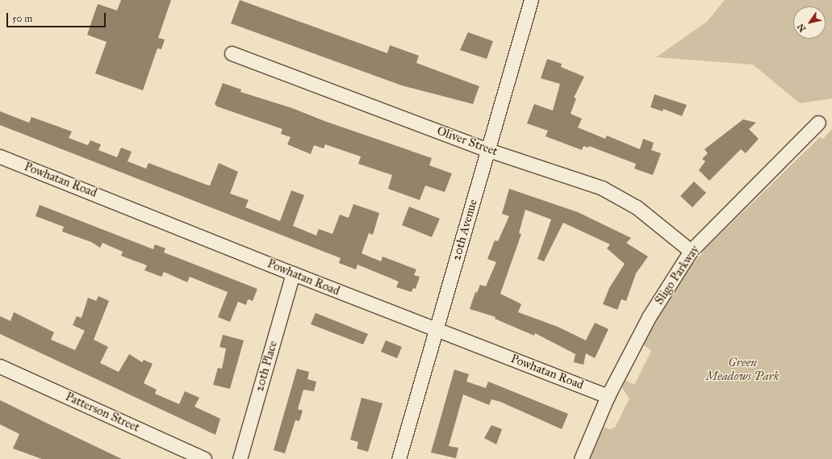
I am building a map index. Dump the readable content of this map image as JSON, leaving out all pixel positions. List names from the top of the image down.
{
  "streets": {
    "street": [
      "Oliver Street",
      "Powhatan Road",
      "20th Avenue",
      "Sligo Parkway",
      "20th Place",
      "Patterson Street"
    ]
  },
  "crossings": [
    ["Oliver Street", "20th Avenue"],
    ["Oliver Street", "Sligo Parkway"],
    ["Powhatan Road", "20th Avenue"],
    ["Powhatan Road", "Sligo Parkway"],
    ["Powhatan Road", "20th Place"]
  ],
  "parks": ["Green Meadows Park"],
  "scale_bar": "50 m",
  "north": "bottom left"
}
